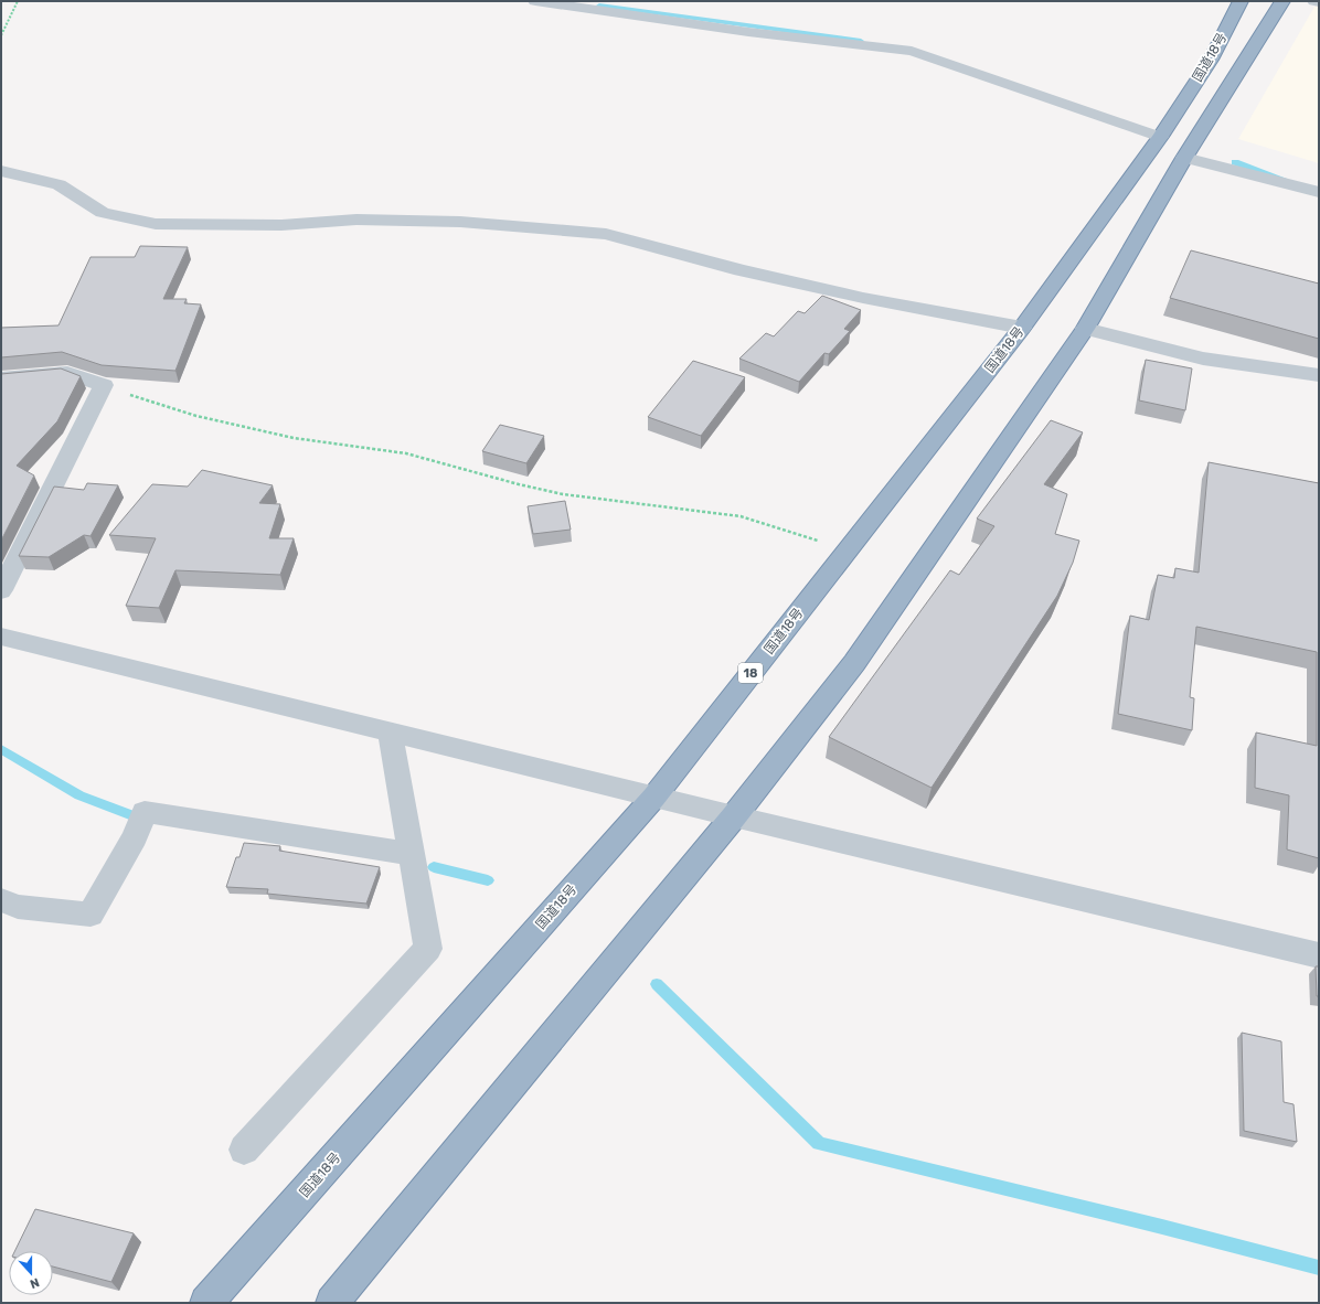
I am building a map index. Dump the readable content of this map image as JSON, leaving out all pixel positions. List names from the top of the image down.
{
  "streets": {
    "highway": ["国道18号", "18"]
  },
  "north": "bottom"
}
